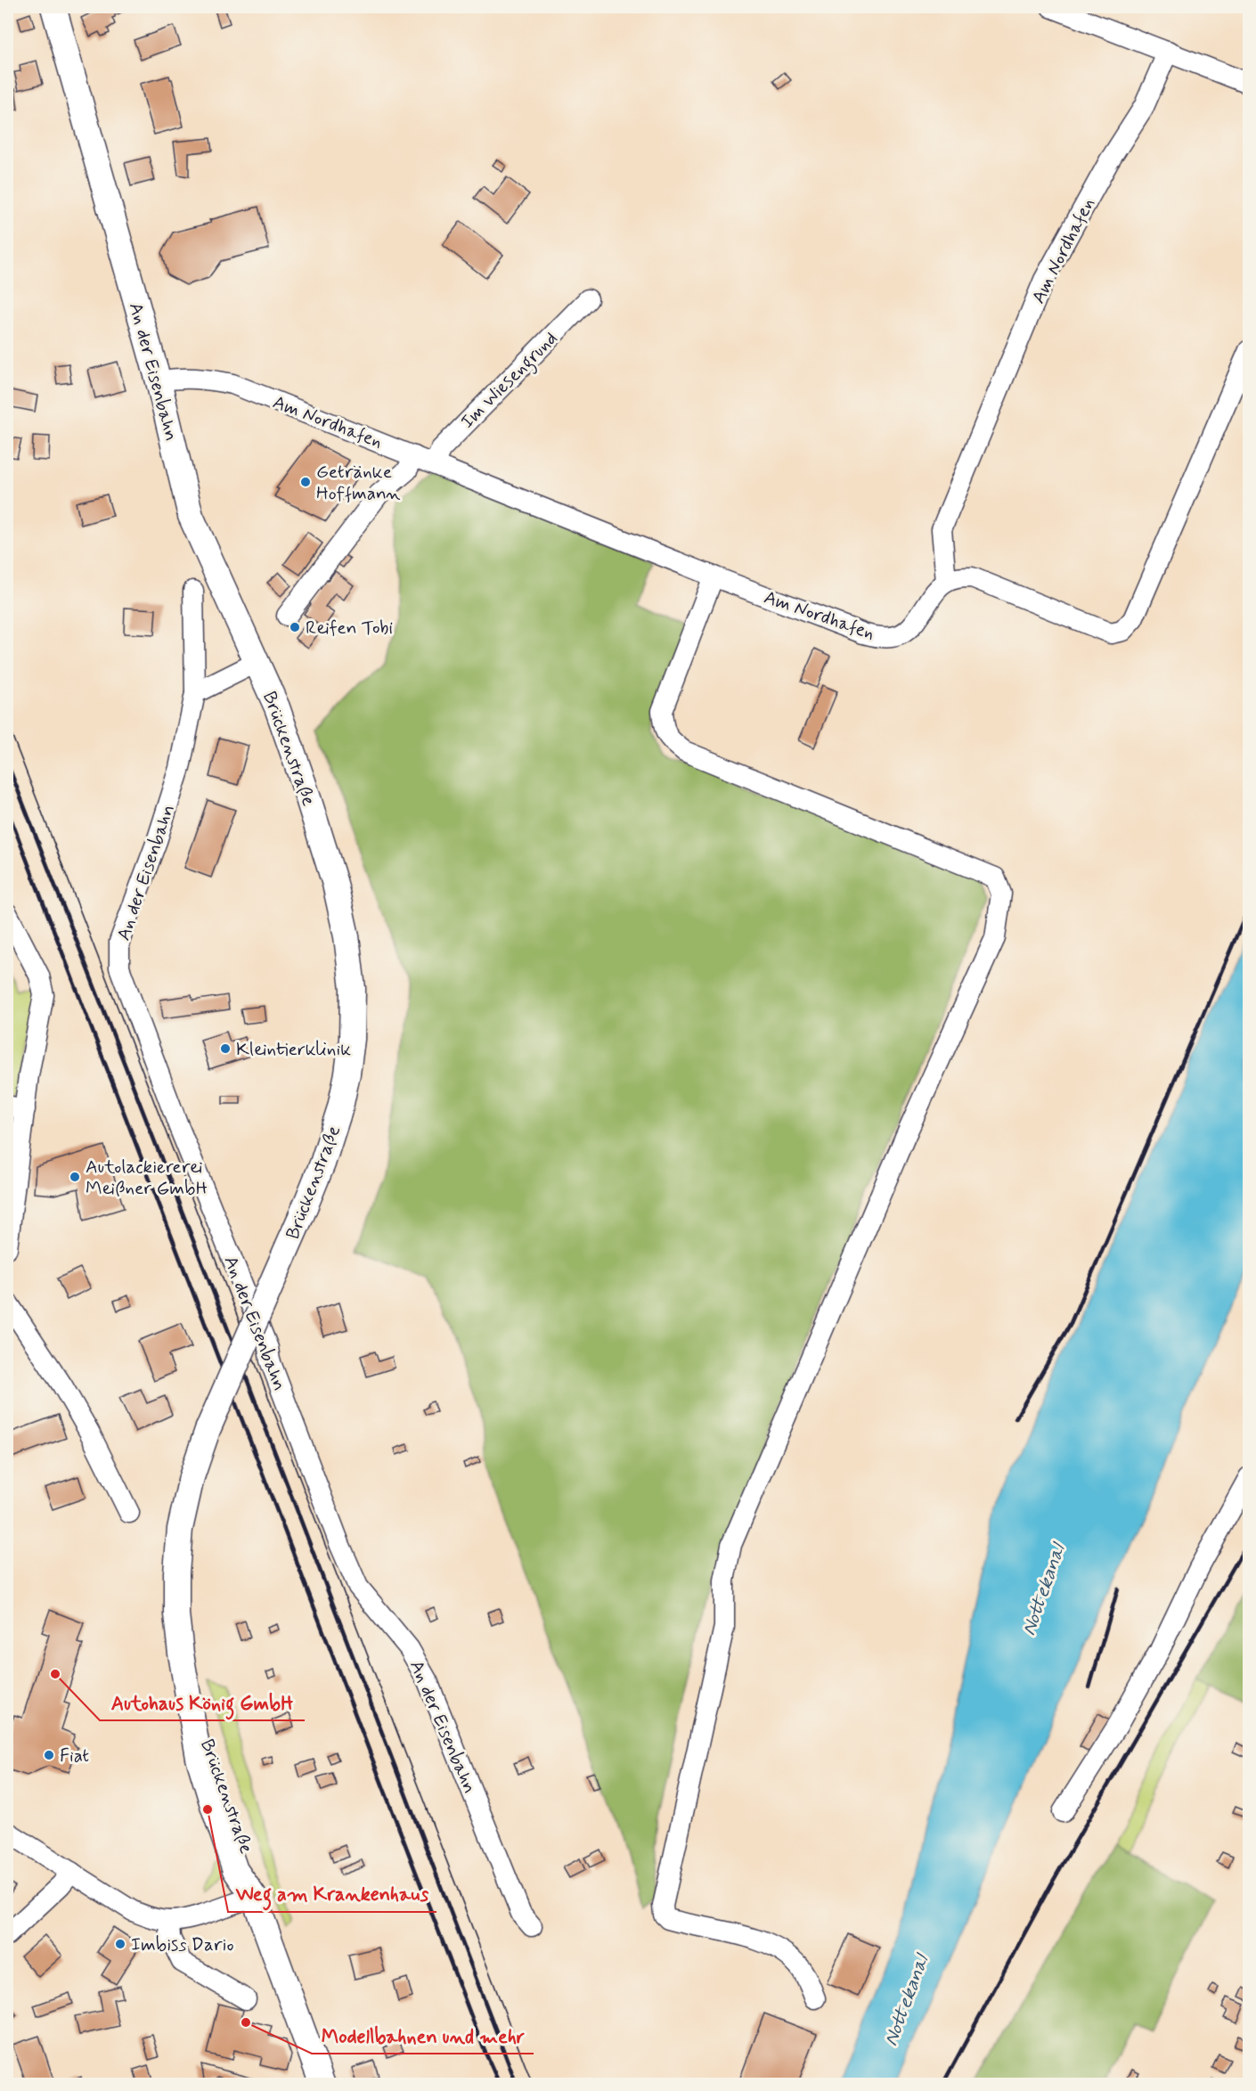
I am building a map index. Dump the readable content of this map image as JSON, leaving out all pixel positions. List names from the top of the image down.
{
  "streets": {
    "main road": ["An der Eisenbahn", "Brückenstraße"],
    "street": ["Am Nordhafen", "Im Wiesengrund"]
  },
  "crossings": [
    ["Am Nordhafen", "An der Eisenbahn"],
    ["Am Nordhafen", "Im Wiesengrund"],
    ["An der Eisenbahn", "Brückenstraße"]
  ],
  "water": ["Nottekanal"],
  "places": [
    "Getränke Hoffmann",
    "Reifen Tobi",
    "Kleintierklinik",
    "Autolackiererei Meißner GmbH",
    "Autohaus König GmbH",
    "Fiat",
    "Weg am Krankenhaus",
    "Imbiss Dario",
    "Modellbahnen und mehr"
  ]
}
